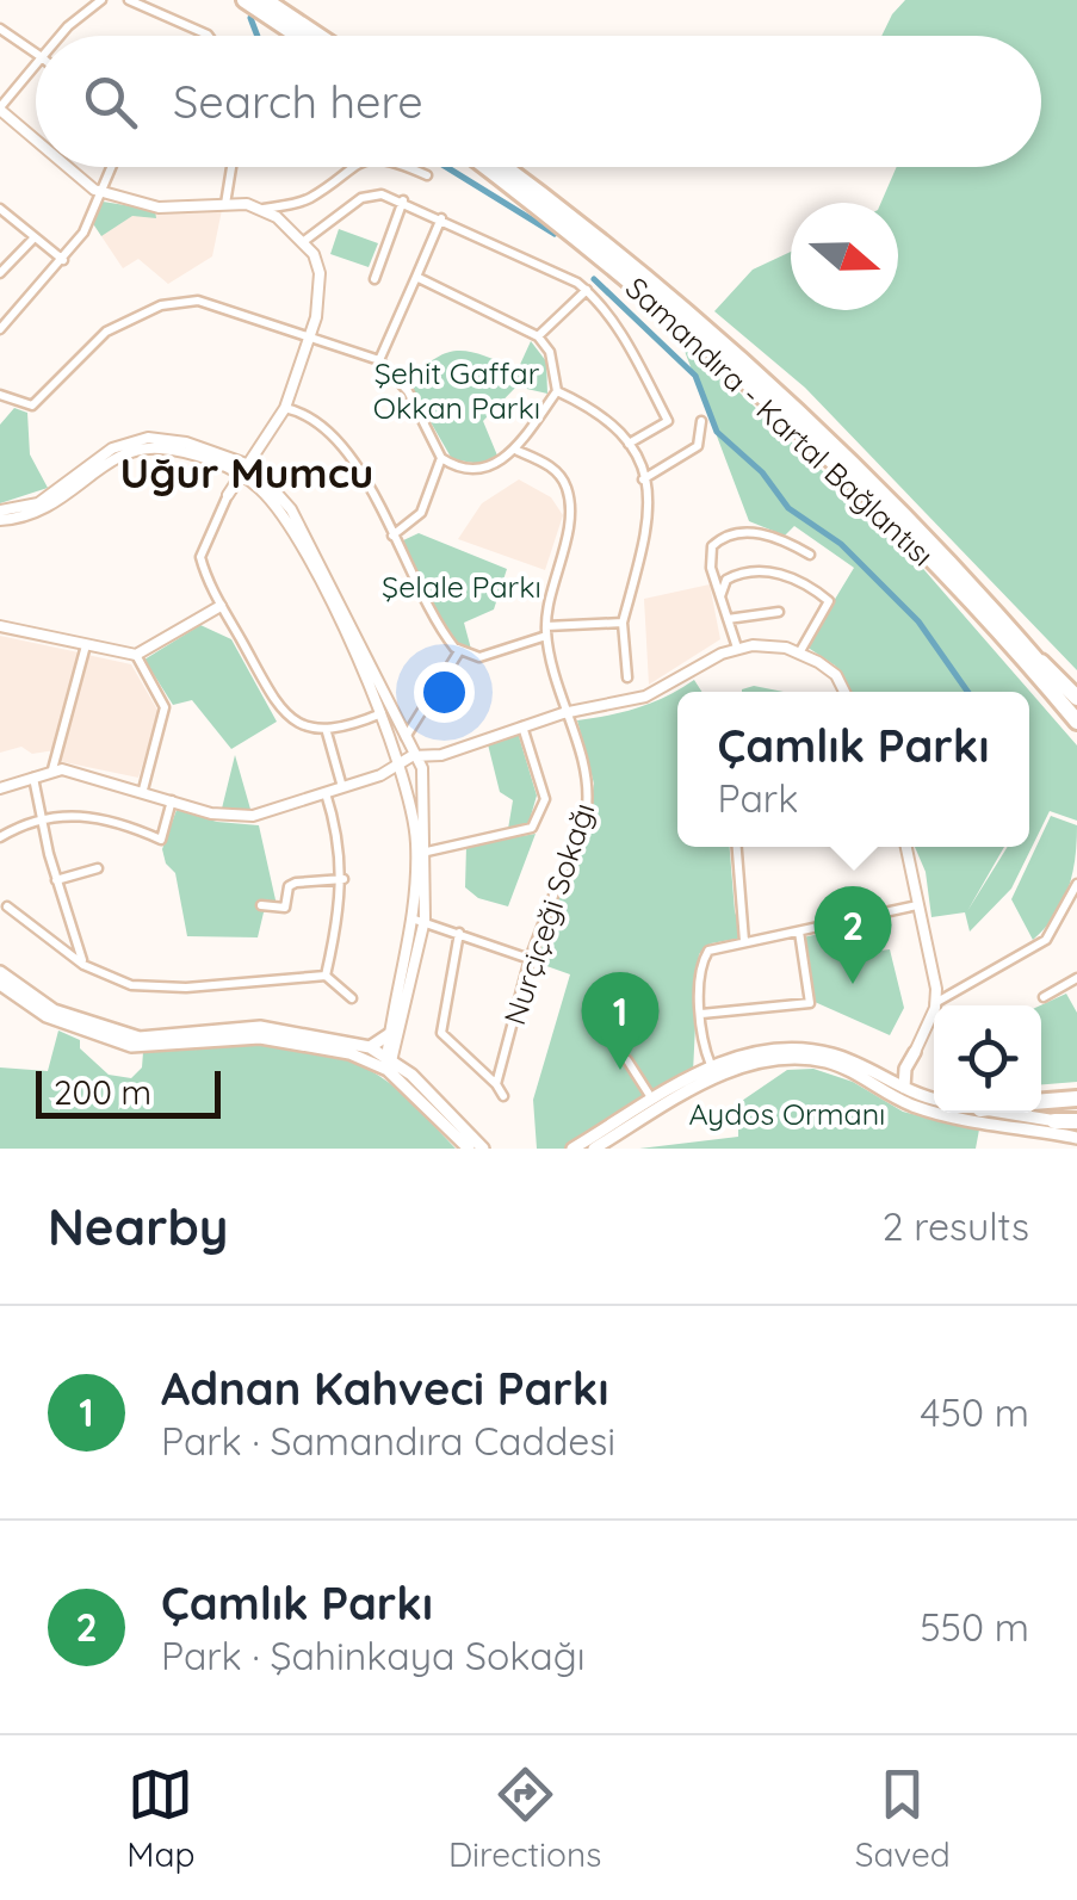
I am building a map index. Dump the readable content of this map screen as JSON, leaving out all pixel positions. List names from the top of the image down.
{
  "streets": {
    "highway": ["Samandıra - Kartal Bağlantısı"],
    "street": ["Nurçiçeği Sokağı"]
  },
  "districts": ["Uğur Mumcu"],
  "parks": ["Şehit Gaffar Okkan Parkı", "Şelale Parkı", "Aydos Ormanı"],
  "scale_bar": "200 m",
  "north": "right",
  "page": {
    "search": "Search here",
    "popup": ["Çamlık Parkı", "Park"],
    "pins": ["2", "1"],
    "scale": "200 m",
    "heading": ["Nearby", "2 results"],
    "list": [
      {
        "mark": "1",
        "name": "Adnan Kahveci Parkı",
        "note": "Park · Samandıra Caddesi",
        "value": "450 m"
      },
      {
        "mark": "2",
        "name": "Çamlık Parkı",
        "note": "Park · Şahinkaya Sokağı",
        "value": "550 m"
      }
    ],
    "nav": ["Map", "Directions", "Saved"]
  }
}
